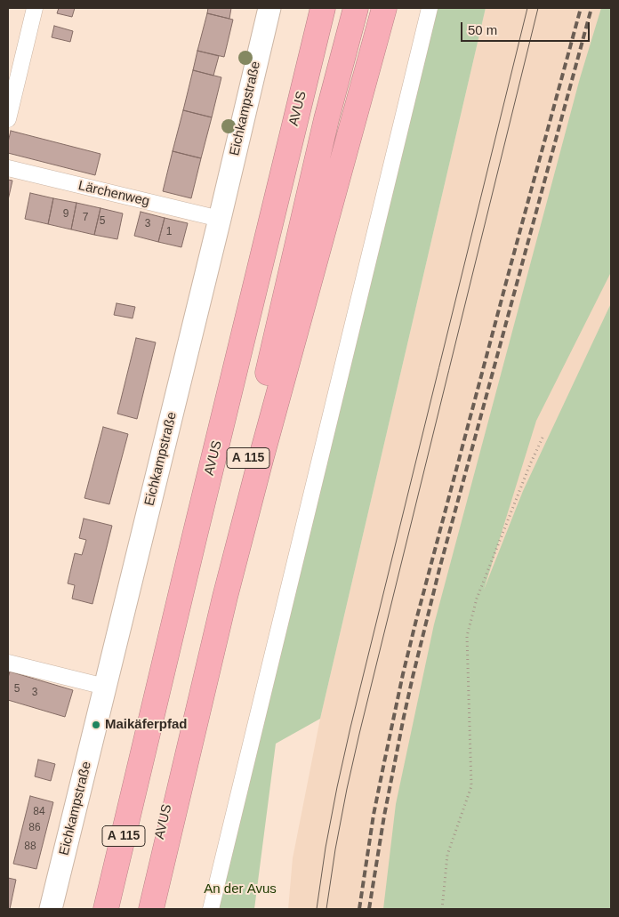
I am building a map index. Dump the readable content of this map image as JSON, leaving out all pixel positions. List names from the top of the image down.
{
  "streets": {
    "highway": ["AVUS", "A 115"],
    "street": ["Eichkampstraße", "Lärchenweg"]
  },
  "crossings": [
    ["Eichkampstraße", "Lärchenweg"]
  ],
  "parks": ["An der Avus"],
  "places": ["Maikäferpfad"],
  "house_numbers": [
    "9",
    "7",
    "5",
    "3",
    "1",
    "5",
    "3",
    "84",
    "86",
    "88"
  ],
  "scale_bar": "50 m"
}
